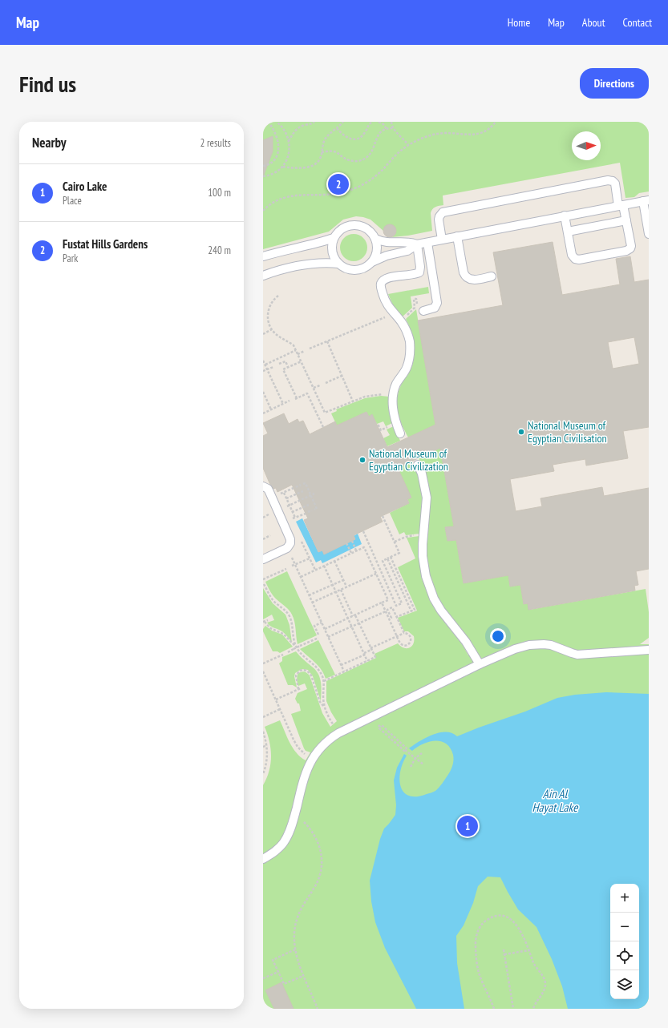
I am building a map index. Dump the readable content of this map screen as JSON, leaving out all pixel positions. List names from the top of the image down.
{
  "water": ["Ain Al Hayat Lake"],
  "places": ["National Museum of Egyptian Civilisation", "National Museum of Egyptian Civilization"],
  "north": "right",
  "page": {
    "header": "Map",
    "nav": [
      "Home",
      "Map",
      "About",
      "Contact"
    ],
    "buttons": "Directions",
    "title": "Find us",
    "heading": ["Nearby", "2 results"],
    "list": [
      {
        "mark": "1",
        "name": "Cairo Lake",
        "note": "Place",
        "value": "100 m"
      },
      {
        "mark": "2",
        "name": "Fustat Hills Gardens",
        "note": "Park",
        "value": "240 m"
      }
    ],
    "pins": ["2", "1"],
    "map_buttons": ["+", "−"]
  }
}
